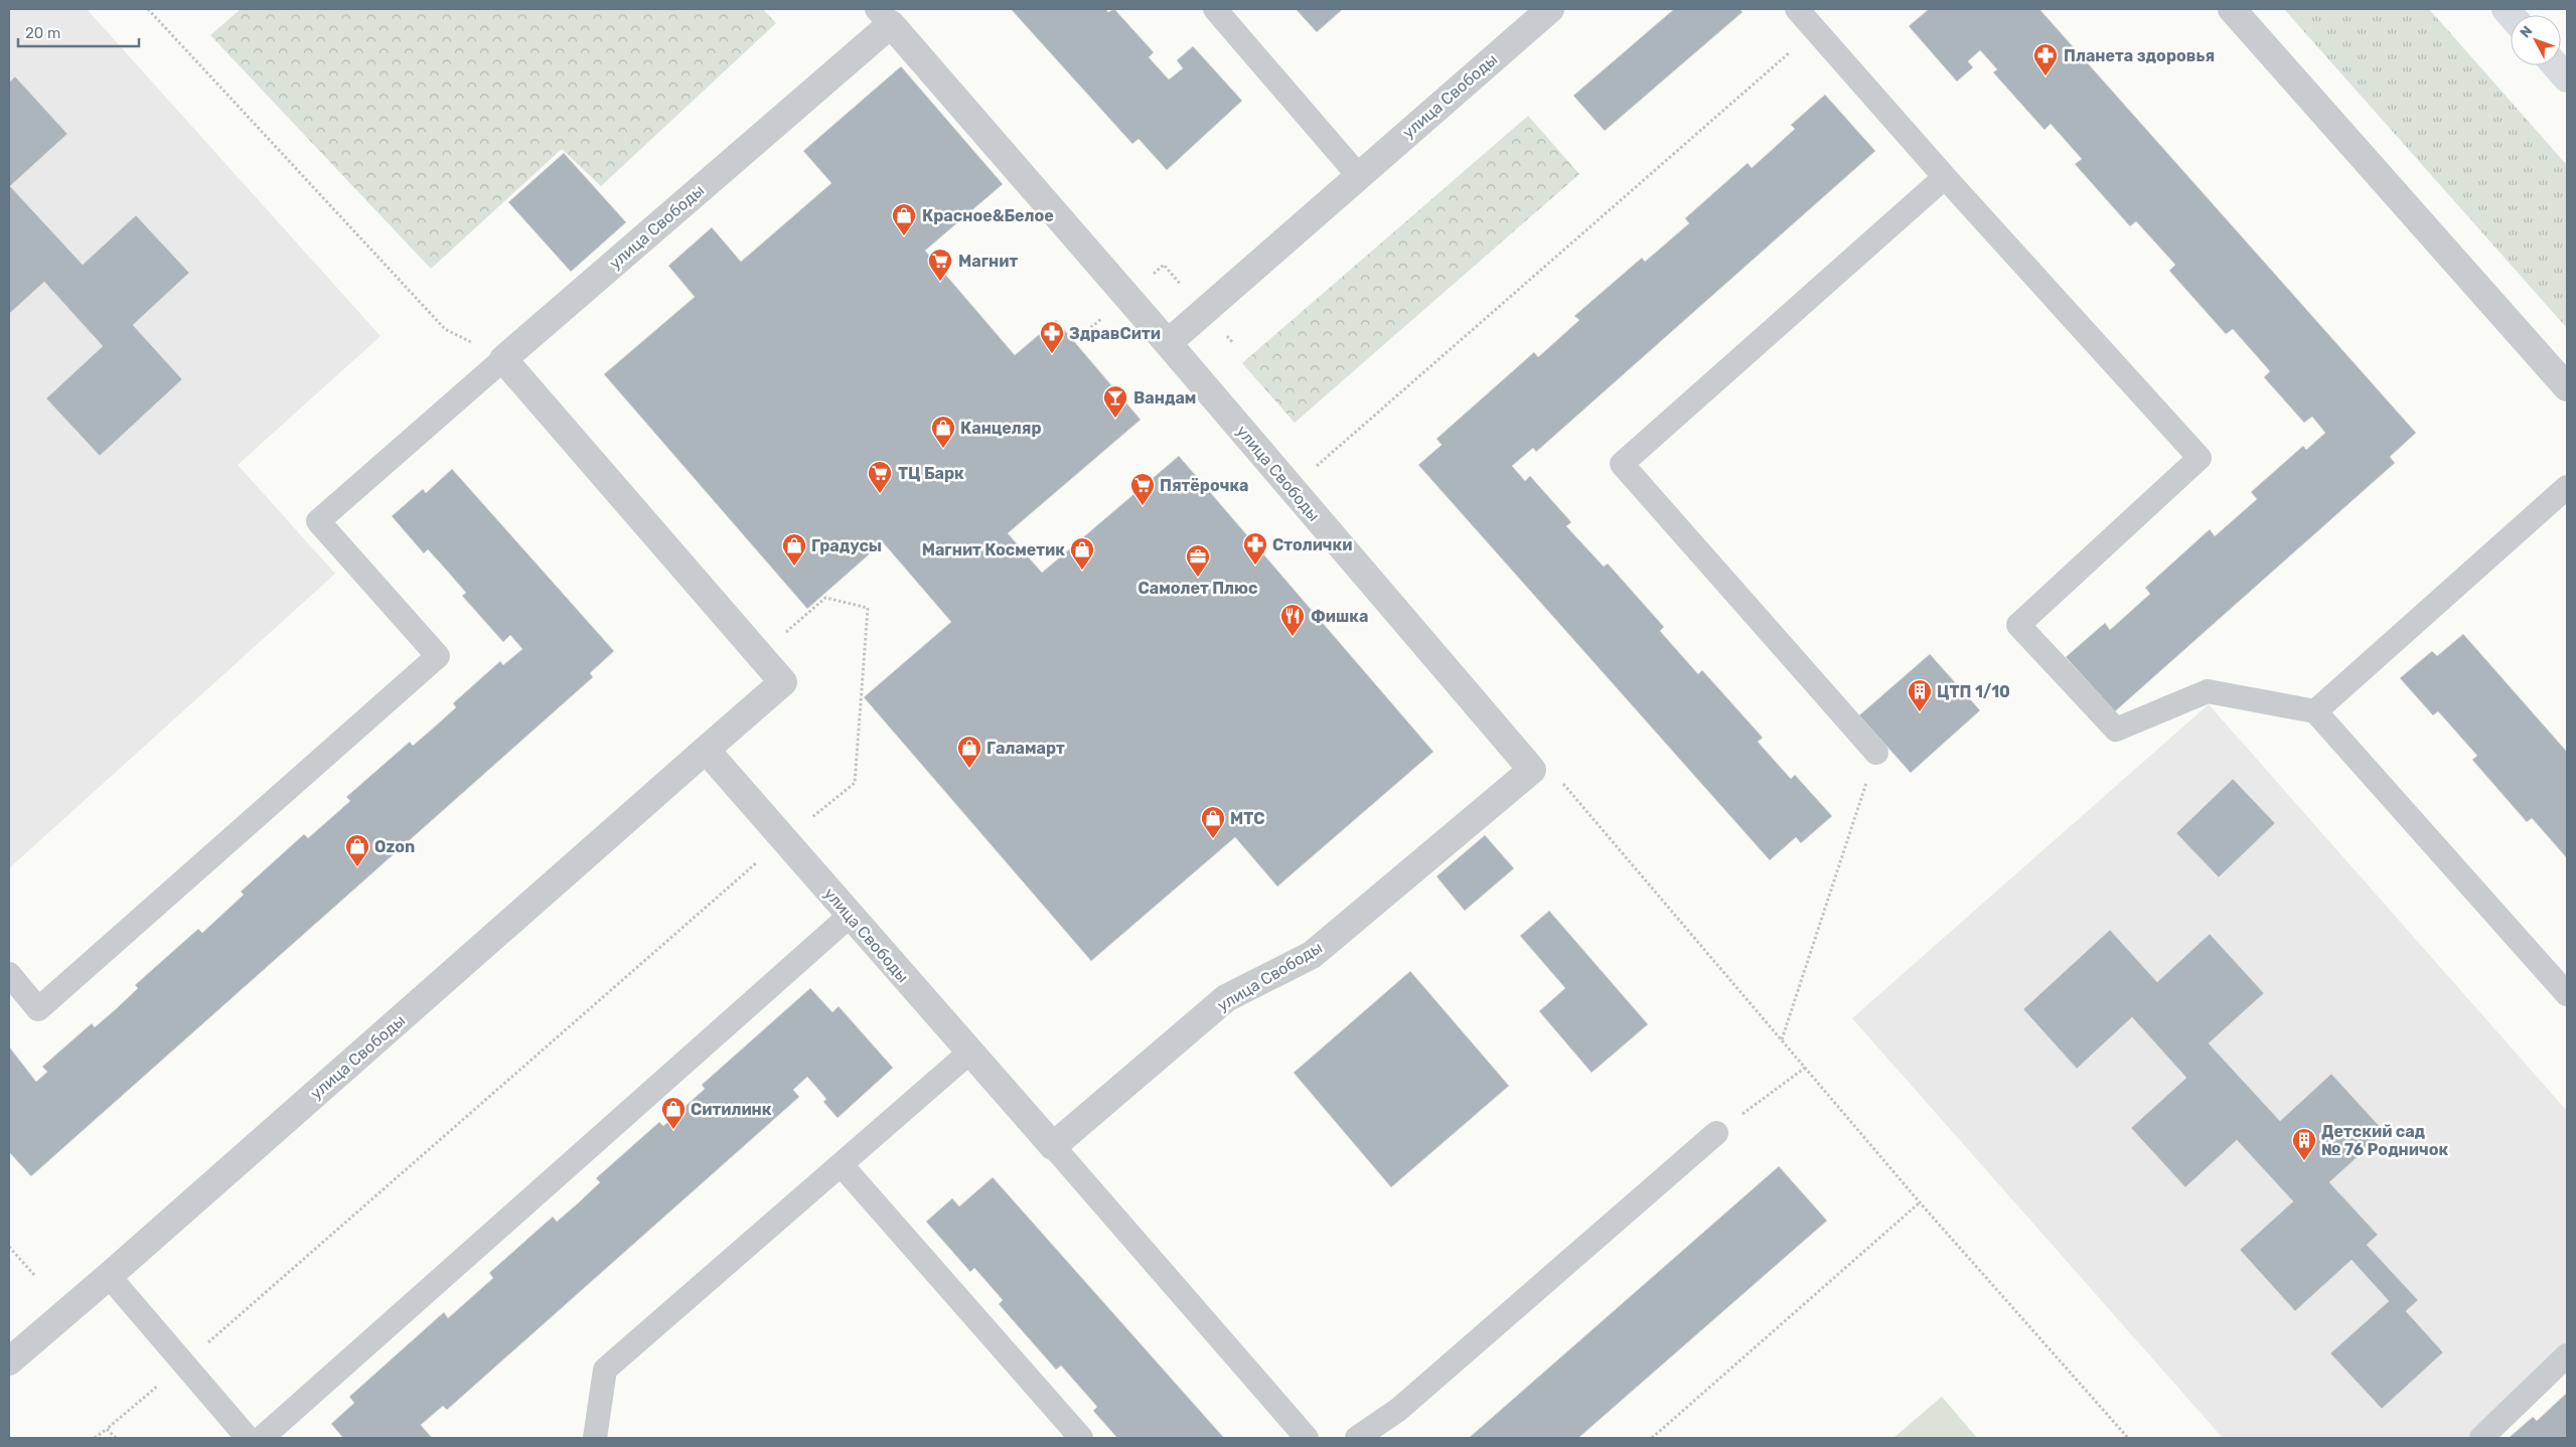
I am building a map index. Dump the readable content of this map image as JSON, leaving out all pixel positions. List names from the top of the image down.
{
  "streets": {
    "street": ["улица Свободы"]
  },
  "places": {
    "pharmacy": ["Планета здоровья", "ЗдравСити", "Столички"],
    "shop": [
      "Красное&Белое",
      "Канцеляр",
      "Градусы",
      "Магнит Косметик",
      "Галамарт",
      "МТС",
      "Ozon",
      "Ситилинк"
    ],
    "supermarket": ["Магнит", "ТЦ Барк", "Пятёрочка"],
    "bar": ["Вандам"],
    "office": ["Самолет Плюс"],
    "restaurant": ["Фишка"],
    "building": ["ЦТП 1/10", "Детский сад № 76 Родничок"]
  },
  "scale_bar": "20 m",
  "north": "top left"
}
